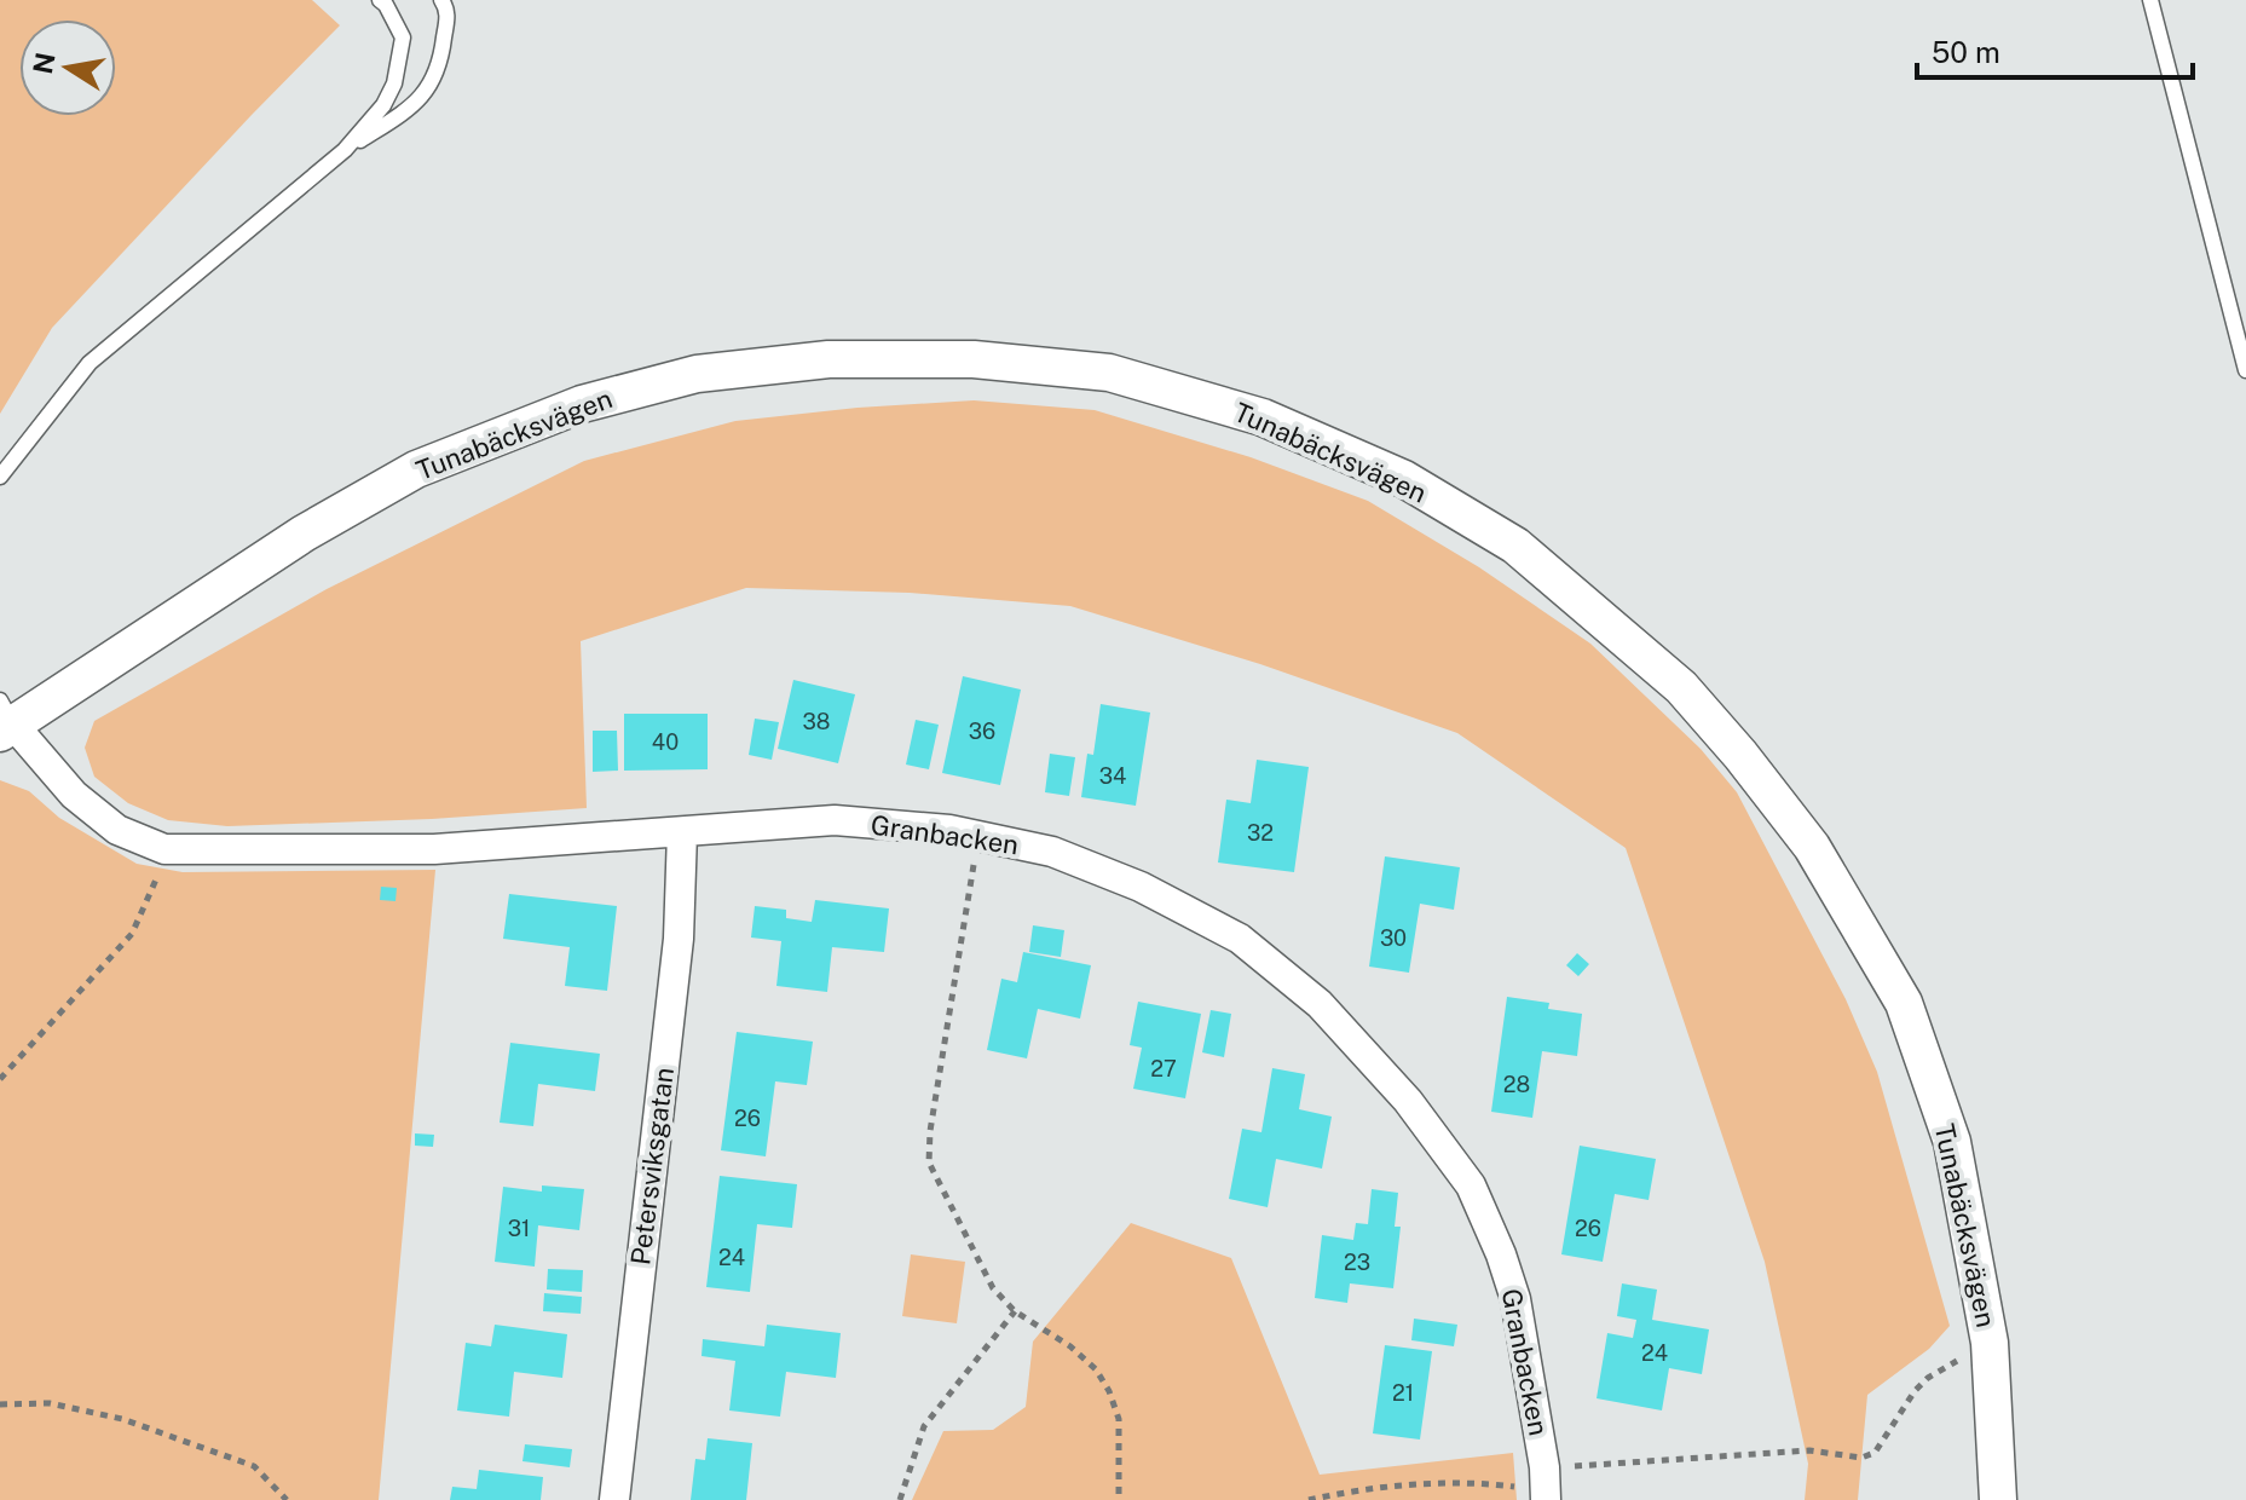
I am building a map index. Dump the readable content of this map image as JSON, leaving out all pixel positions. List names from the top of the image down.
{
  "streets": {
    "street": ["Tunabäcksvägen", "Granbacken", "Petersviksgatan"]
  },
  "crossings": [
    ["Tunabäcksvägen", "Granbacken"],
    ["Granbacken", "Petersviksgatan"]
  ],
  "house_numbers": [
    "38",
    "36",
    "40",
    "34",
    "32",
    "30",
    "27",
    "28",
    "26",
    "31",
    "26",
    "24",
    "23",
    "24",
    "21"
  ],
  "scale_bar": "50 m",
  "north": "left"
}
